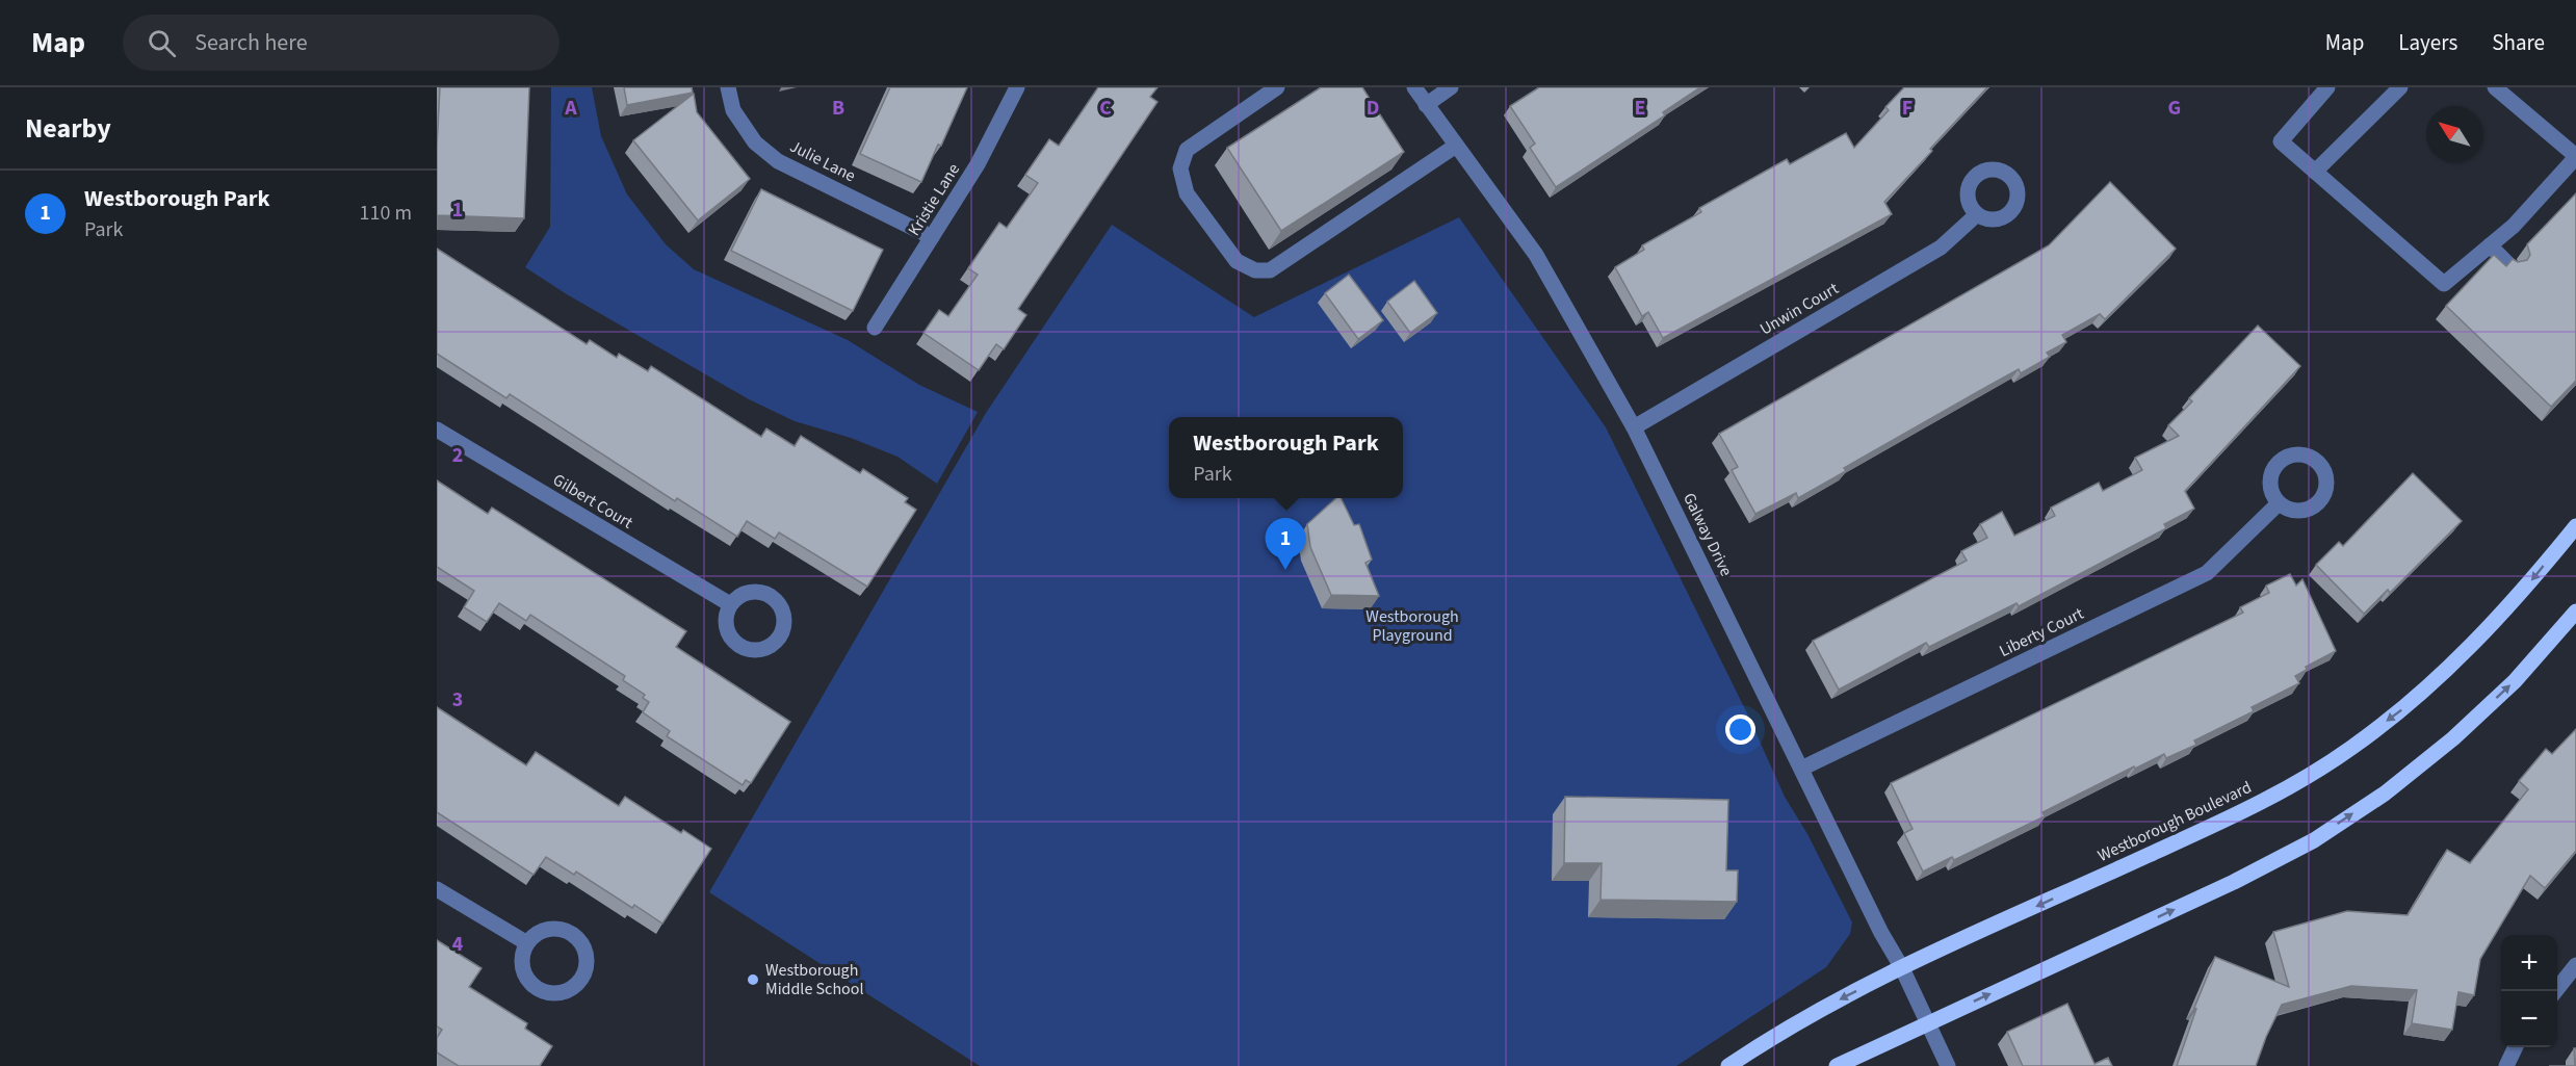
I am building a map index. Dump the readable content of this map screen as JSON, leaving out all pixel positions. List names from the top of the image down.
{
  "streets": {
    "main road": ["Westborough Boulevard"],
    "street": [
      "Julie Lane",
      "Kristie Lane",
      "Unwin Court",
      "Gilbert Court",
      "Galway Drive",
      "Liberty Court"
    ]
  },
  "crossings": [
    ["Julie Lane", "Kristie Lane"],
    ["Unwin Court", "Galway Drive"],
    ["Galway Drive", "Liberty Court"],
    ["Galway Drive", "Westborough Boulevard"]
  ],
  "parks": ["Westborough Playground"],
  "places": ["Westborough Middle School"],
  "north": "top left",
  "page": {
    "header": "Map",
    "search": "Search here",
    "nav": ["Map", "Layers", "Share"],
    "heading": "Nearby",
    "list": [
      {
        "mark": "1",
        "name": "Westborough Park",
        "note": "Park",
        "value": "110 m"
      }
    ],
    "popup": ["Westborough Park", "Park"],
    "pins": "1",
    "map_buttons": ["+", "−"]
  },
  "grid": {
    "columns": [
      "A",
      "B",
      "C",
      "D",
      "E",
      "F",
      "G"
    ],
    "rows": [
      "1",
      "2",
      "3",
      "4"
    ]
  }
}
